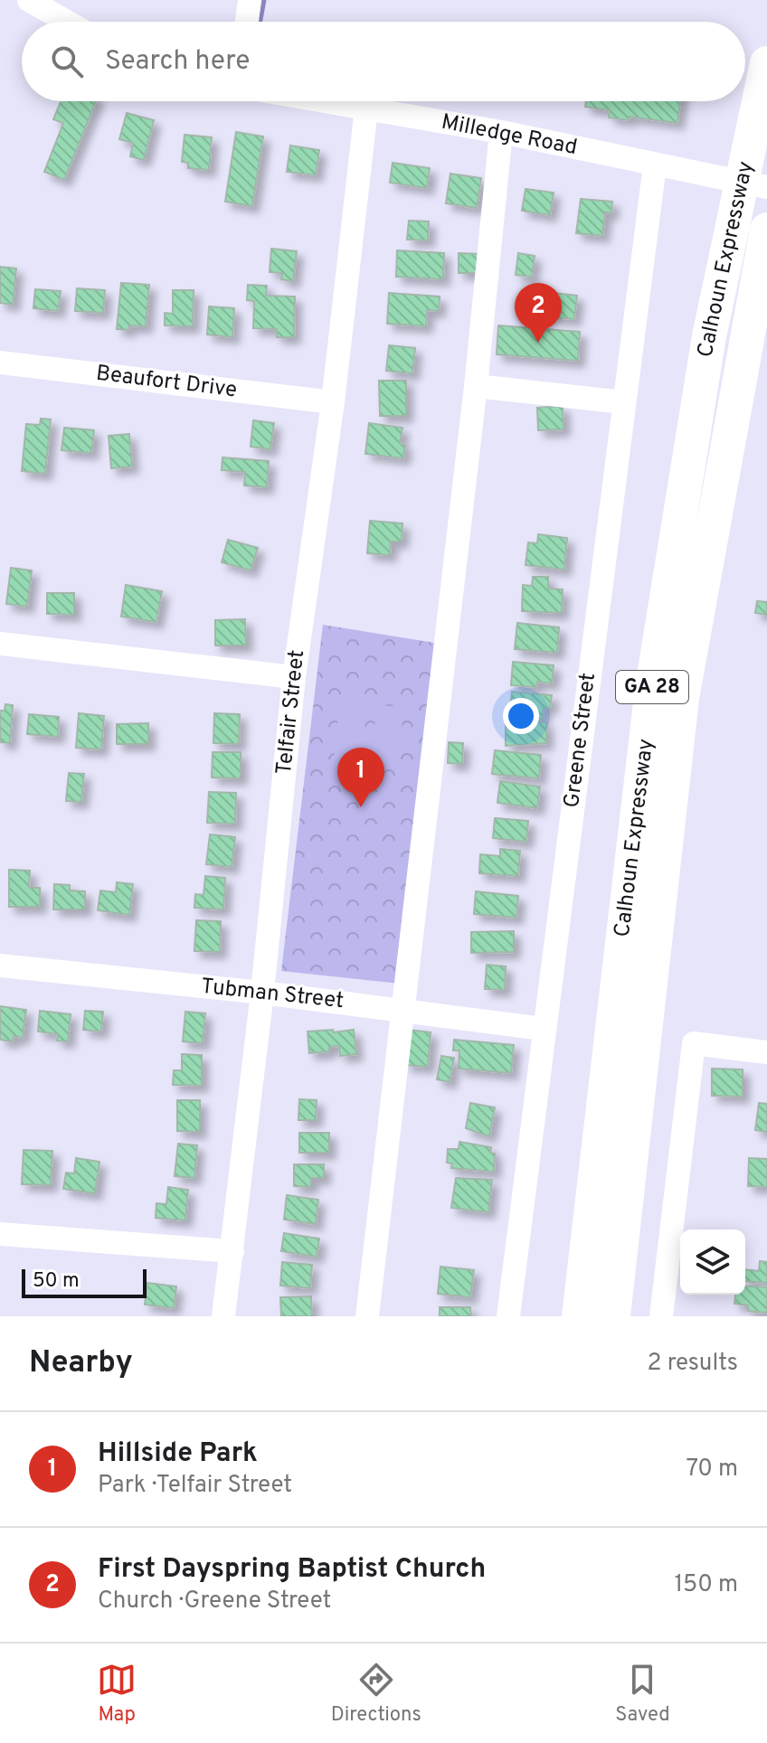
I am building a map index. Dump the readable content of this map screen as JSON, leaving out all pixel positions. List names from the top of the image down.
{
  "streets": {
    "highway": ["Calhoun Expressway", "GA 28"],
    "street": [
      "Milledge Road",
      "Beaufort Drive",
      "Telfair Street",
      "Greene Street",
      "Tubman Street"
    ]
  },
  "crossings": [
    ["Milledge Road", "Telfair Street"],
    ["Milledge Road", "Greene Street"],
    ["Beaufort Drive", "Telfair Street"],
    ["Telfair Street", "Tubman Street"],
    ["Greene Street", "Tubman Street"]
  ],
  "scale_bar": "50 m",
  "page": {
    "search": "Search here",
    "pins": ["2", "1"],
    "scale": "50 m",
    "heading": ["Nearby", "2 results"],
    "list": [
      {
        "mark": "1",
        "name": "Hillside Park",
        "note": "Park · Telfair Street",
        "value": "70 m"
      },
      {
        "mark": "2",
        "name": "First Dayspring Baptist Church",
        "note": "Church · Greene Street",
        "value": "150 m"
      }
    ],
    "nav": ["Map", "Directions", "Saved"]
  }
}
